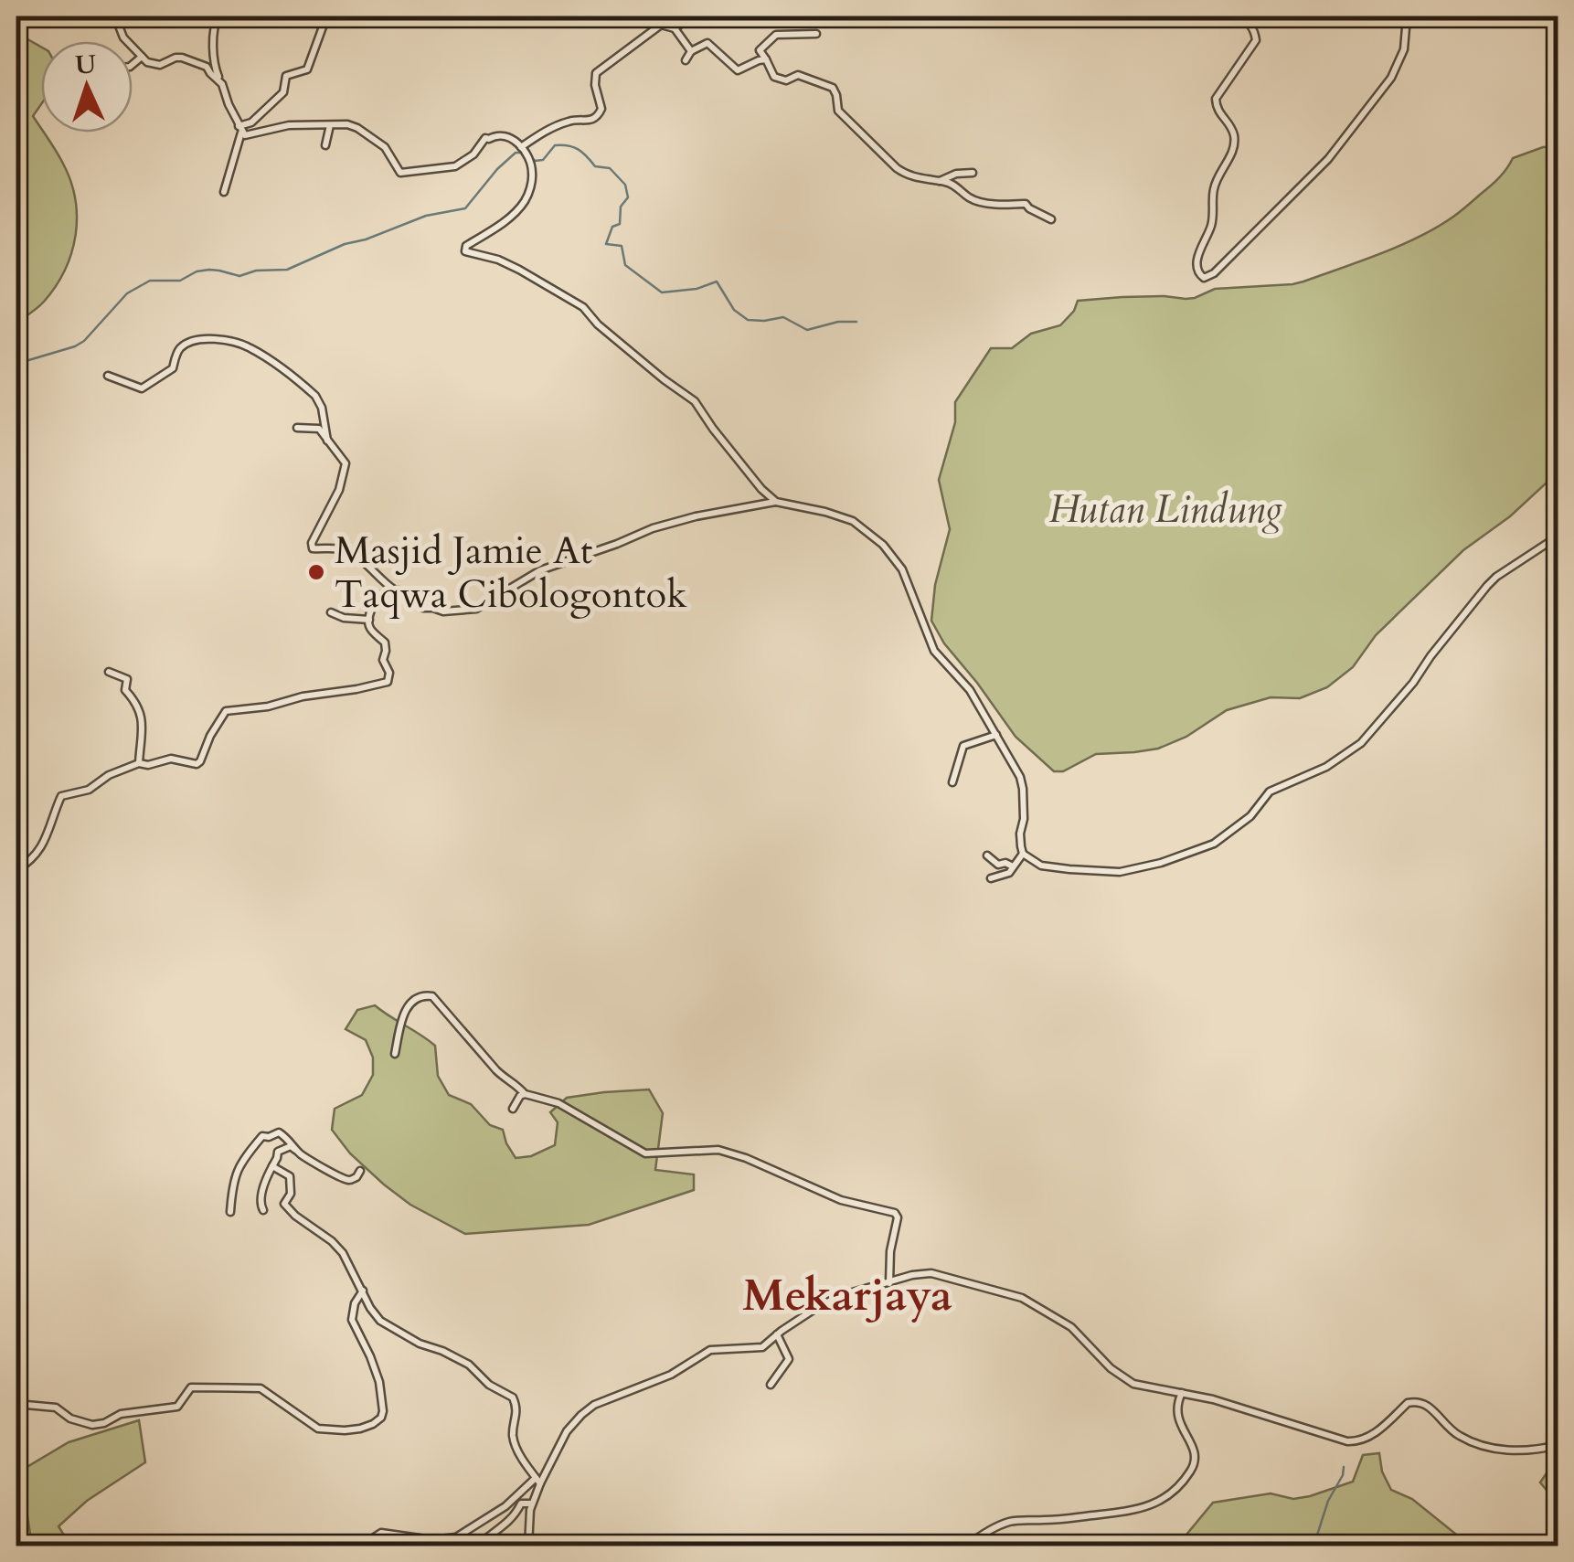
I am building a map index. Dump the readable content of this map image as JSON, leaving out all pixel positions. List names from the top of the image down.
{
  "districts": ["Mekarjaya"],
  "parks": ["Hutan Lindung"],
  "places": ["Masjid Jamie At Taqwa Cibologontok"],
  "north": "top"
}
